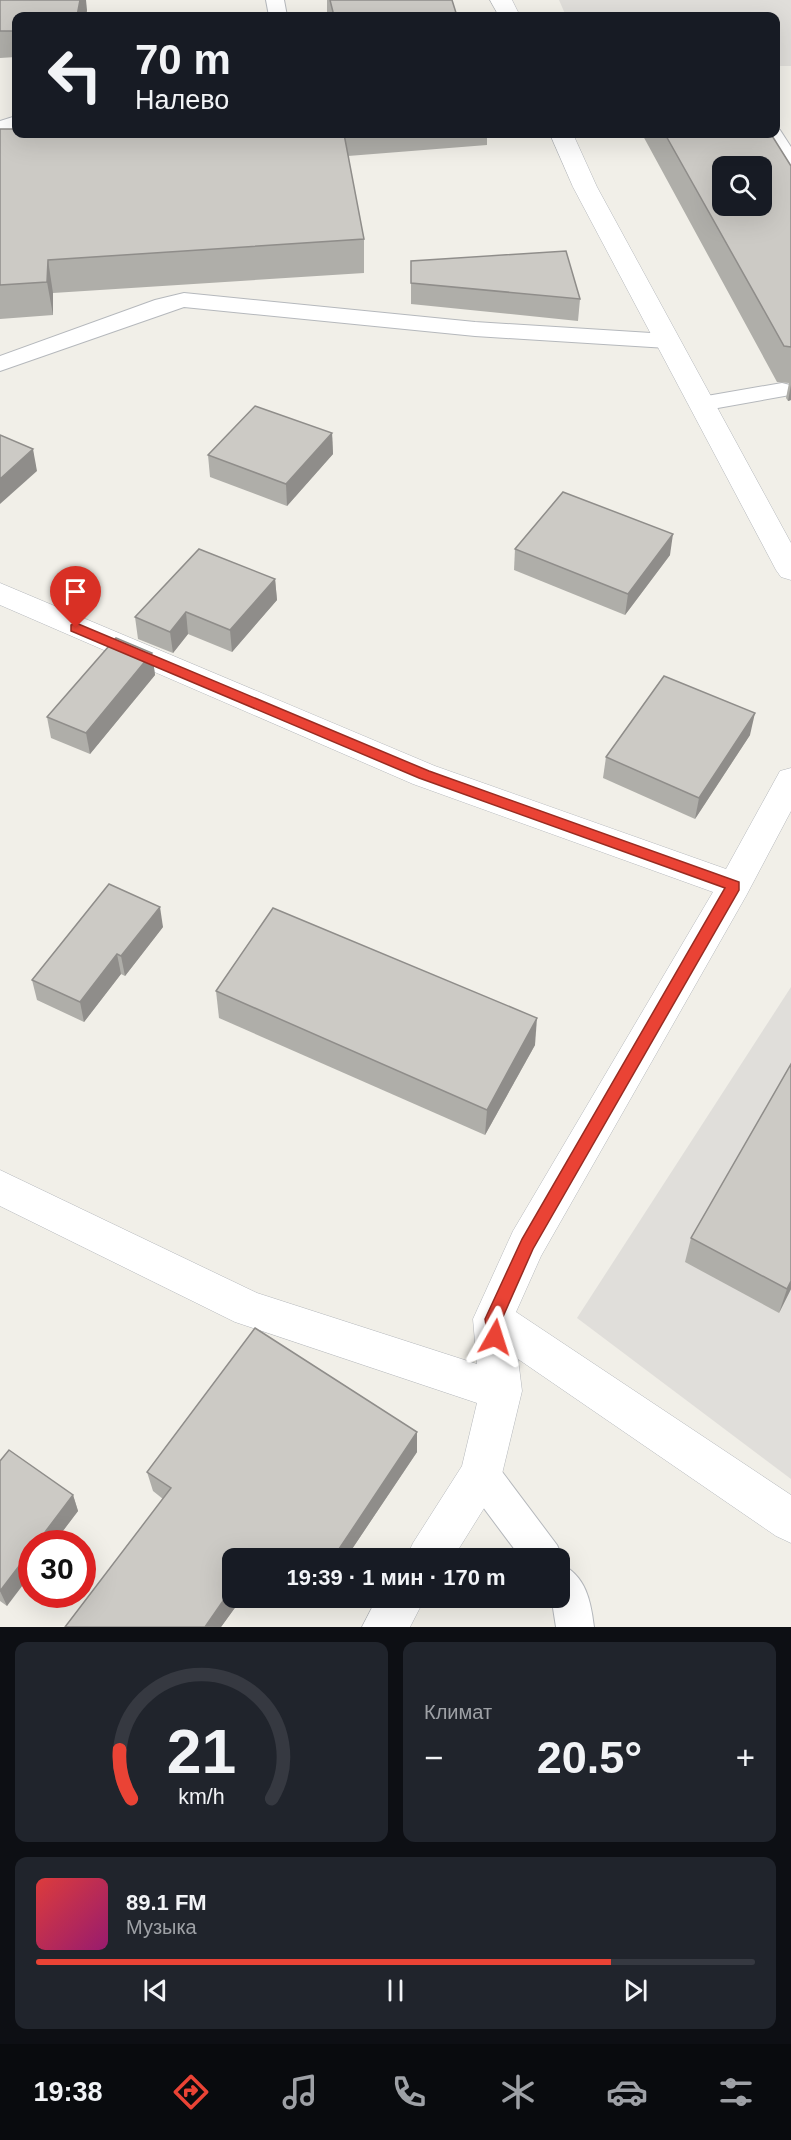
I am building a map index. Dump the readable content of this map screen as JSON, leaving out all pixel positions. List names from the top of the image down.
{
  "page": {
    "turn": ["70 m", "Налево"],
    "limit": "30",
    "trip": "19:39 · 1 мин · 170 m",
    "tile": "Климат",
    "heat": ["−", "20.5°", "+"],
    "song": ["89.1 FM", "Музыка"],
    "tabs": "19:38",
    "gauge": ["21", "km/h"]
  }
}
